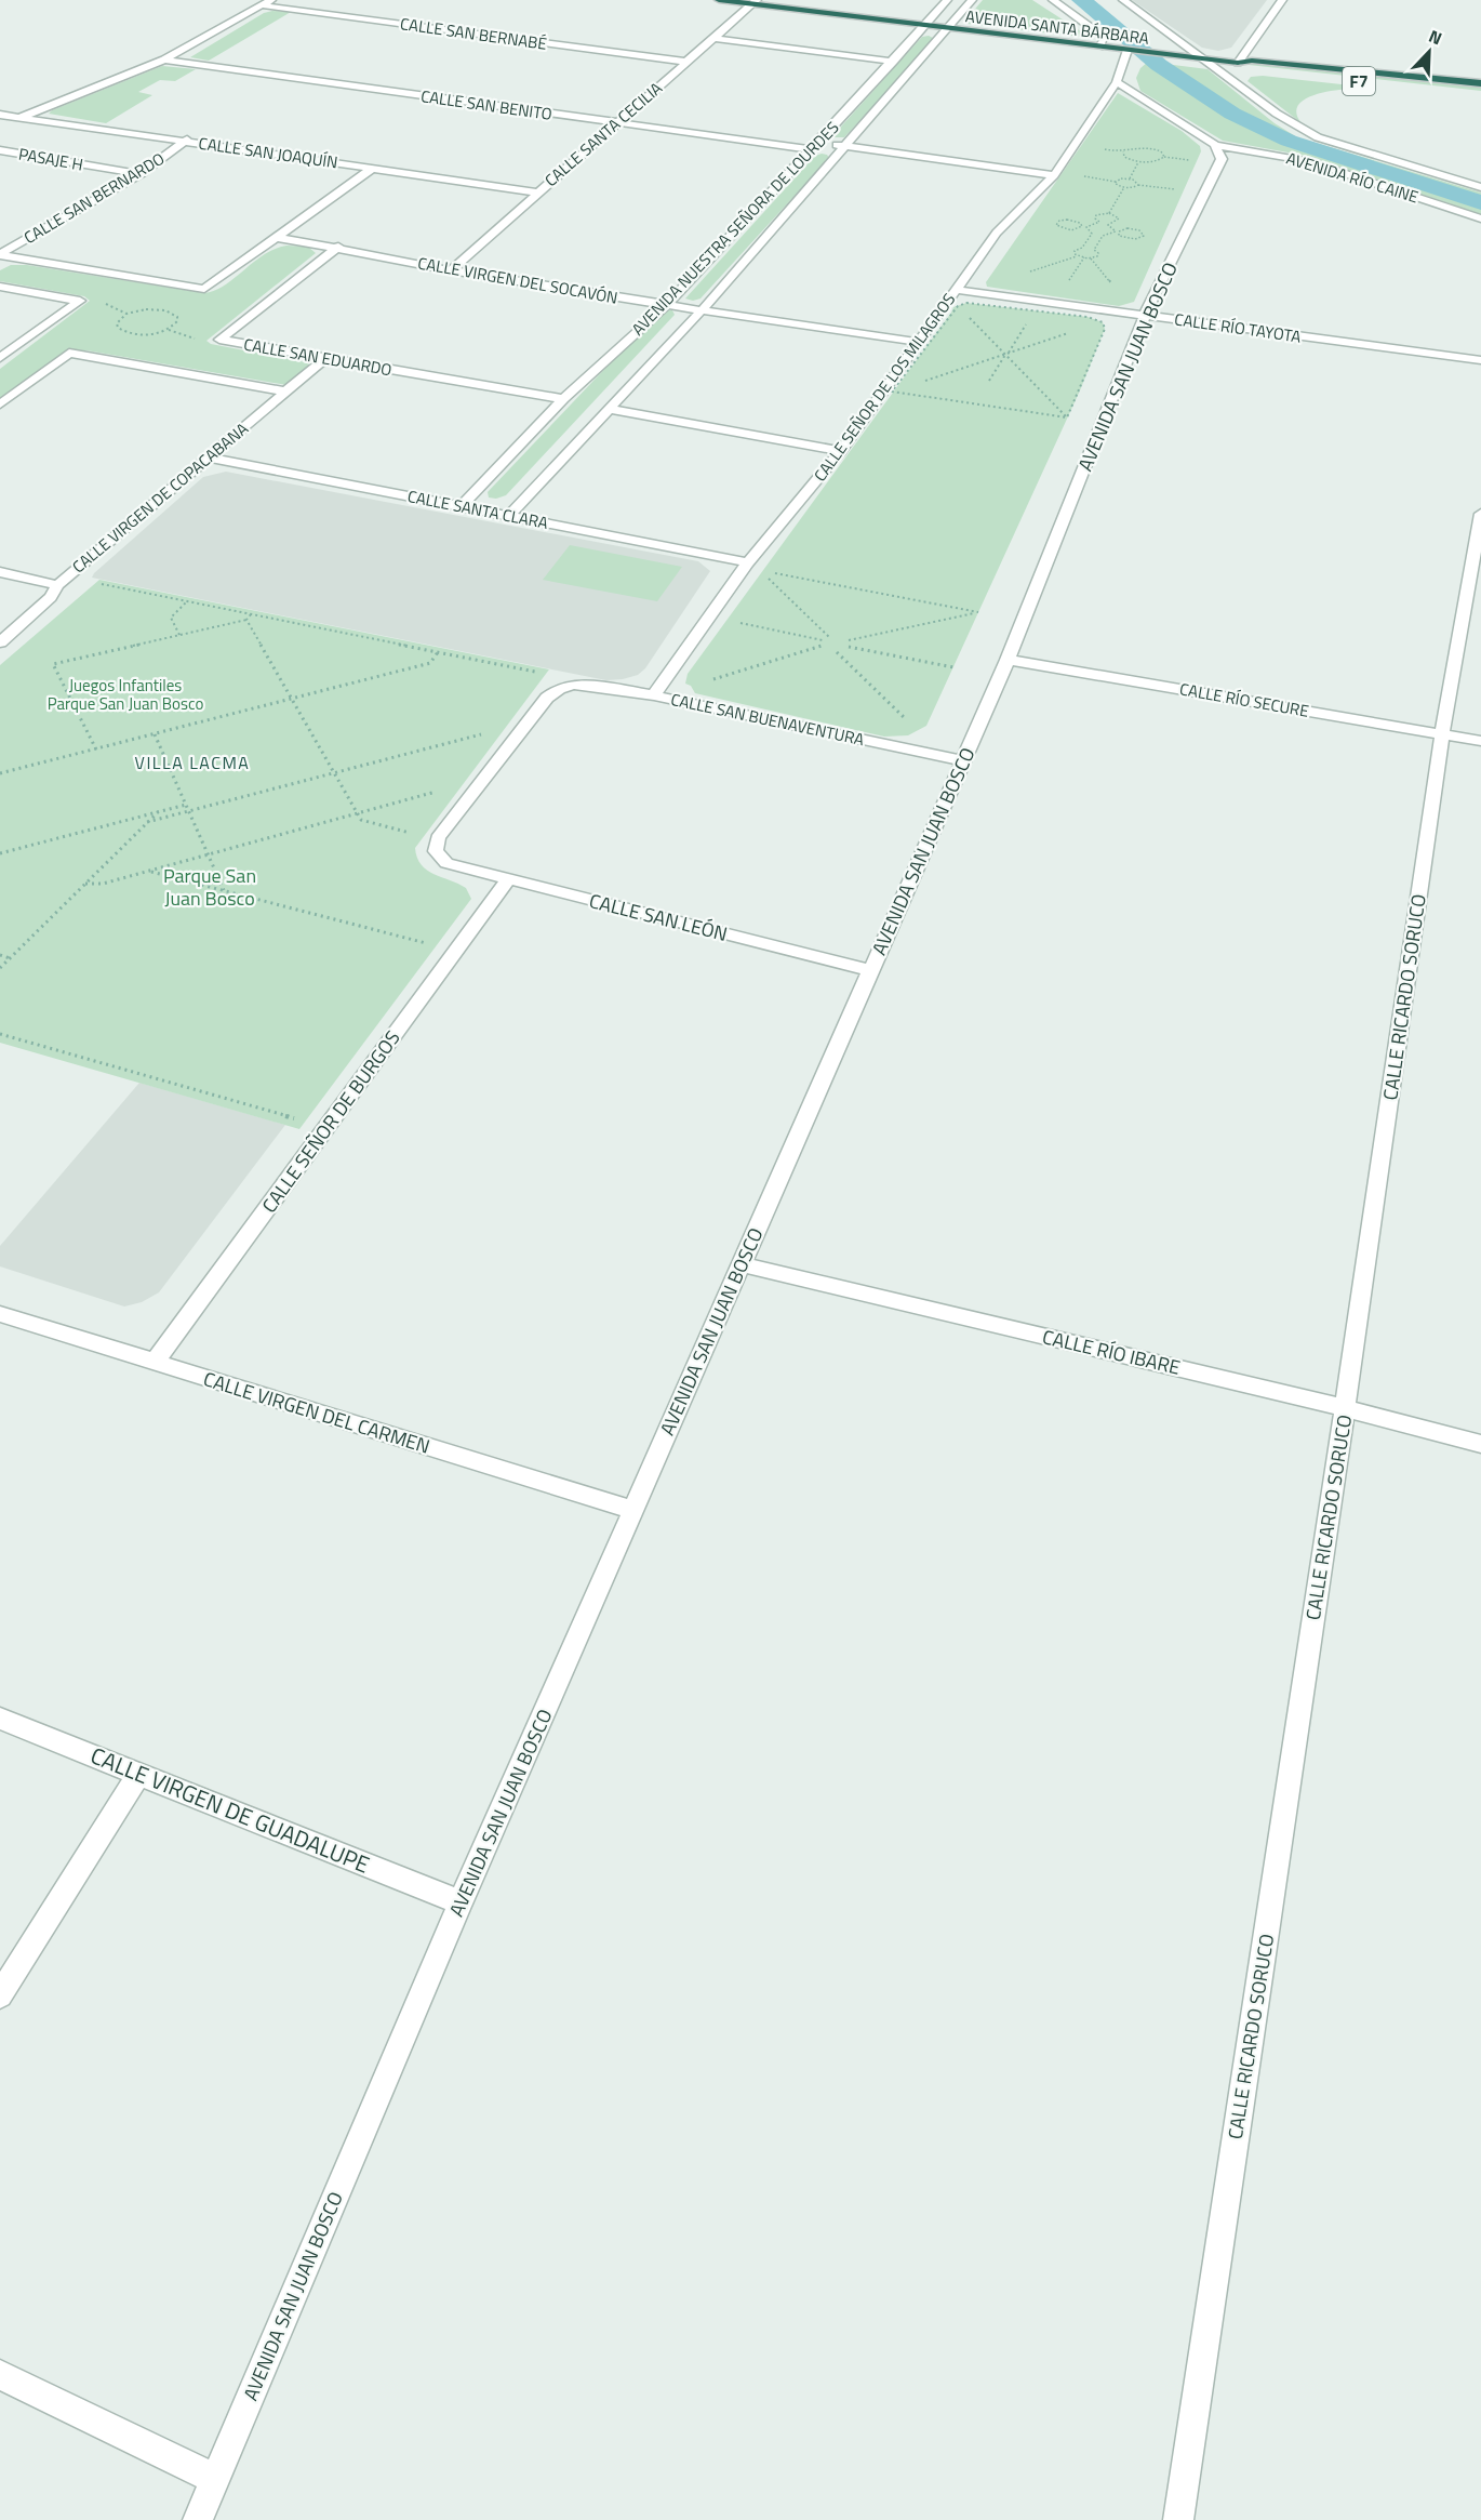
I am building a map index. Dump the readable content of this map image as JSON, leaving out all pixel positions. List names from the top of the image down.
{
  "streets": {
    "highway": ["AVENIDA SANTA BÁRBARA", "F7"],
    "street": [
      "CALLE SAN BERNABÉ",
      "CALLE SAN BENITO",
      "CALLE SANTA CECILIA",
      "CALLE SAN JOAQUÍN",
      "PASAJE H",
      "AVENIDA RÍO CAINE",
      "CALLE SAN BERNARDO",
      "AVENIDA NUESTRA SEÑORA DE LOURDES",
      "CALLE VIRGEN DEL SOCAVÓN",
      "CALLE RÍO TAYOTA",
      "CALLE SAN EDUARDO",
      "AVENIDA SAN JUAN BOSCO",
      "CALLE SEÑOR DE LOS MILAGROS",
      "CALLE VIRGEN DE COPACABANA",
      "CALLE SANTA CLARA",
      "CALLE RÍO SECURE",
      "CALLE SAN BUENAVENTURA",
      "CALLE SAN LEÓN",
      "CALLE RICARDO SORUCO",
      "CALLE SEÑOR DE BURGOS",
      "CALLE RÍO IBARE",
      "CALLE VIRGEN DEL CARMEN",
      "CALLE VIRGEN DE GUADALUPE"
    ]
  },
  "crossings": [
    ["AVENIDA SANTA BÁRBARA", "CALLE SANTA CECILIA"],
    ["AVENIDA SANTA BÁRBARA", "AVENIDA RÍO CAINE"],
    ["AVENIDA SANTA BÁRBARA", "AVENIDA NUESTRA SEÑORA DE LOURDES"],
    ["CALLE SAN BERNABÉ", "CALLE SANTA CECILIA"],
    ["CALLE SAN BENITO", "CALLE SANTA CECILIA"],
    ["CALLE SAN BENITO", "AVENIDA NUESTRA SEÑORA DE LOURDES"],
    ["CALLE SAN BENITO", "CALLE SEÑOR DE LOS MILAGROS"],
    ["CALLE SANTA CECILIA", "CALLE SAN JOAQUÍN"],
    ["CALLE SANTA CECILIA", "CALLE VIRGEN DEL SOCAVÓN"],
    ["CALLE SAN JOAQUÍN", "CALLE SAN BERNARDO"],
    ["PASAJE H", "CALLE SAN BERNARDO"],
    ["AVENIDA RÍO CAINE", "AVENIDA SAN JUAN BOSCO"],
    ["AVENIDA RÍO CAINE", "CALLE SEÑOR DE LOS MILAGROS"],
    ["AVENIDA NUESTRA SEÑORA DE LOURDES", "CALLE VIRGEN DEL SOCAVÓN"],
    ["AVENIDA NUESTRA SEÑORA DE LOURDES", "CALLE SAN EDUARDO"],
    ["AVENIDA NUESTRA SEÑORA DE LOURDES", "CALLE SANTA CLARA"],
    ["CALLE VIRGEN DEL SOCAVÓN", "CALLE SAN EDUARDO"],
    ["CALLE VIRGEN DEL SOCAVÓN", "CALLE SEÑOR DE LOS MILAGROS"],
    ["CALLE RÍO TAYOTA", "AVENIDA SAN JUAN BOSCO"],
    ["CALLE RÍO TAYOTA", "CALLE SEÑOR DE LOS MILAGROS"],
    ["CALLE SAN EDUARDO", "CALLE VIRGEN DE COPACABANA"],
    ["AVENIDA SAN JUAN BOSCO", "CALLE RÍO SECURE"],
    ["AVENIDA SAN JUAN BOSCO", "CALLE SAN BUENAVENTURA"],
    ["AVENIDA SAN JUAN BOSCO", "CALLE SAN LEÓN"],
    ["AVENIDA SAN JUAN BOSCO", "CALLE RÍO IBARE"],
    ["AVENIDA SAN JUAN BOSCO", "CALLE VIRGEN DEL CARMEN"],
    ["AVENIDA SAN JUAN BOSCO", "CALLE VIRGEN DE GUADALUPE"],
    ["CALLE SEÑOR DE LOS MILAGROS", "CALLE SANTA CLARA"],
    ["CALLE SEÑOR DE LOS MILAGROS", "CALLE SAN BUENAVENTURA"],
    ["CALLE VIRGEN DE COPACABANA", "CALLE SANTA CLARA"],
    ["CALLE RÍO SECURE", "CALLE RICARDO SORUCO"],
    ["CALLE SAN LEÓN", "CALLE SEÑOR DE BURGOS"],
    ["CALLE RICARDO SORUCO", "CALLE RÍO IBARE"],
    ["CALLE SEÑOR DE BURGOS", "CALLE VIRGEN DEL CARMEN"]
  ],
  "districts": ["VILLA LACMA"],
  "parks": ["Juegos Infantiles Parque San Juan Bosco", "Parque San Juan Bosco"],
  "north": "top right"
}
